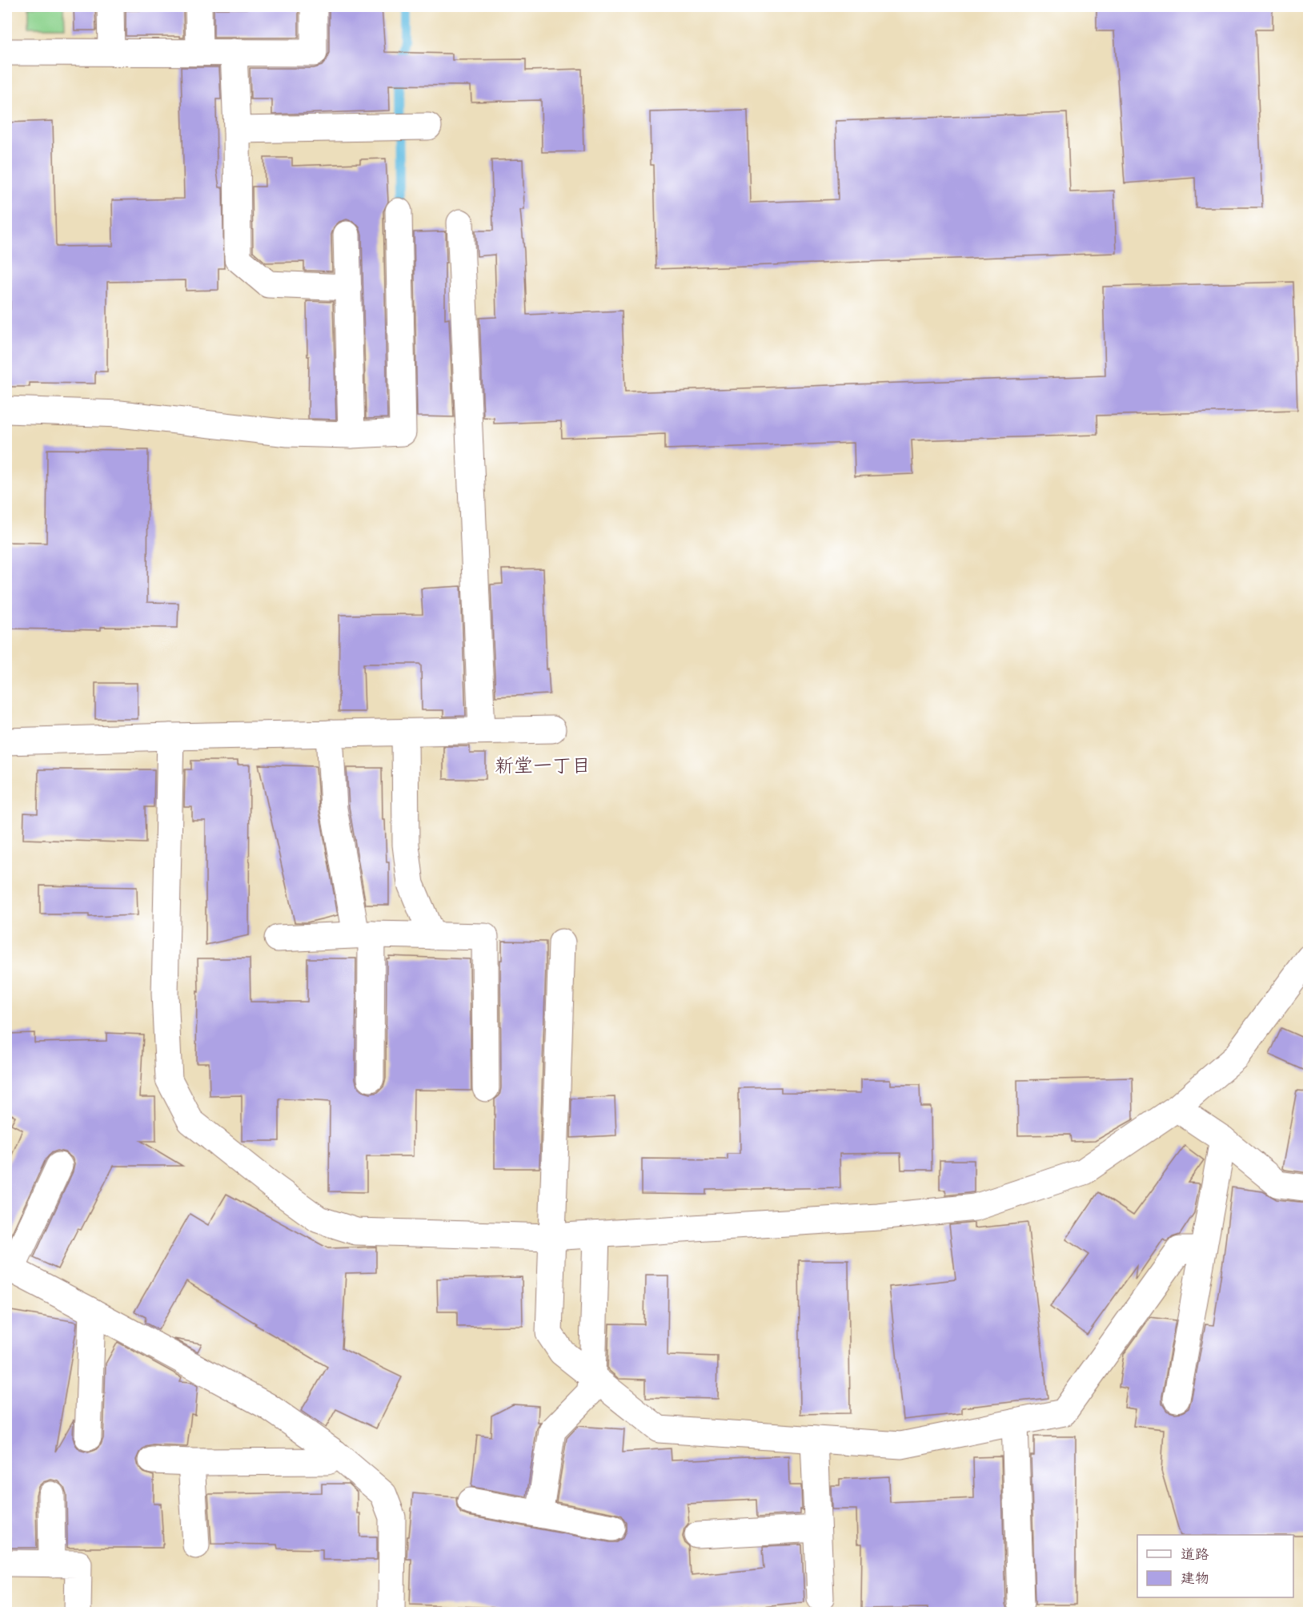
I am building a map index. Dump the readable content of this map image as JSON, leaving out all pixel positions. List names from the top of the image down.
{
  "districts": ["新堂一丁目"],
  "legend": ["道路", "建物"]
}
